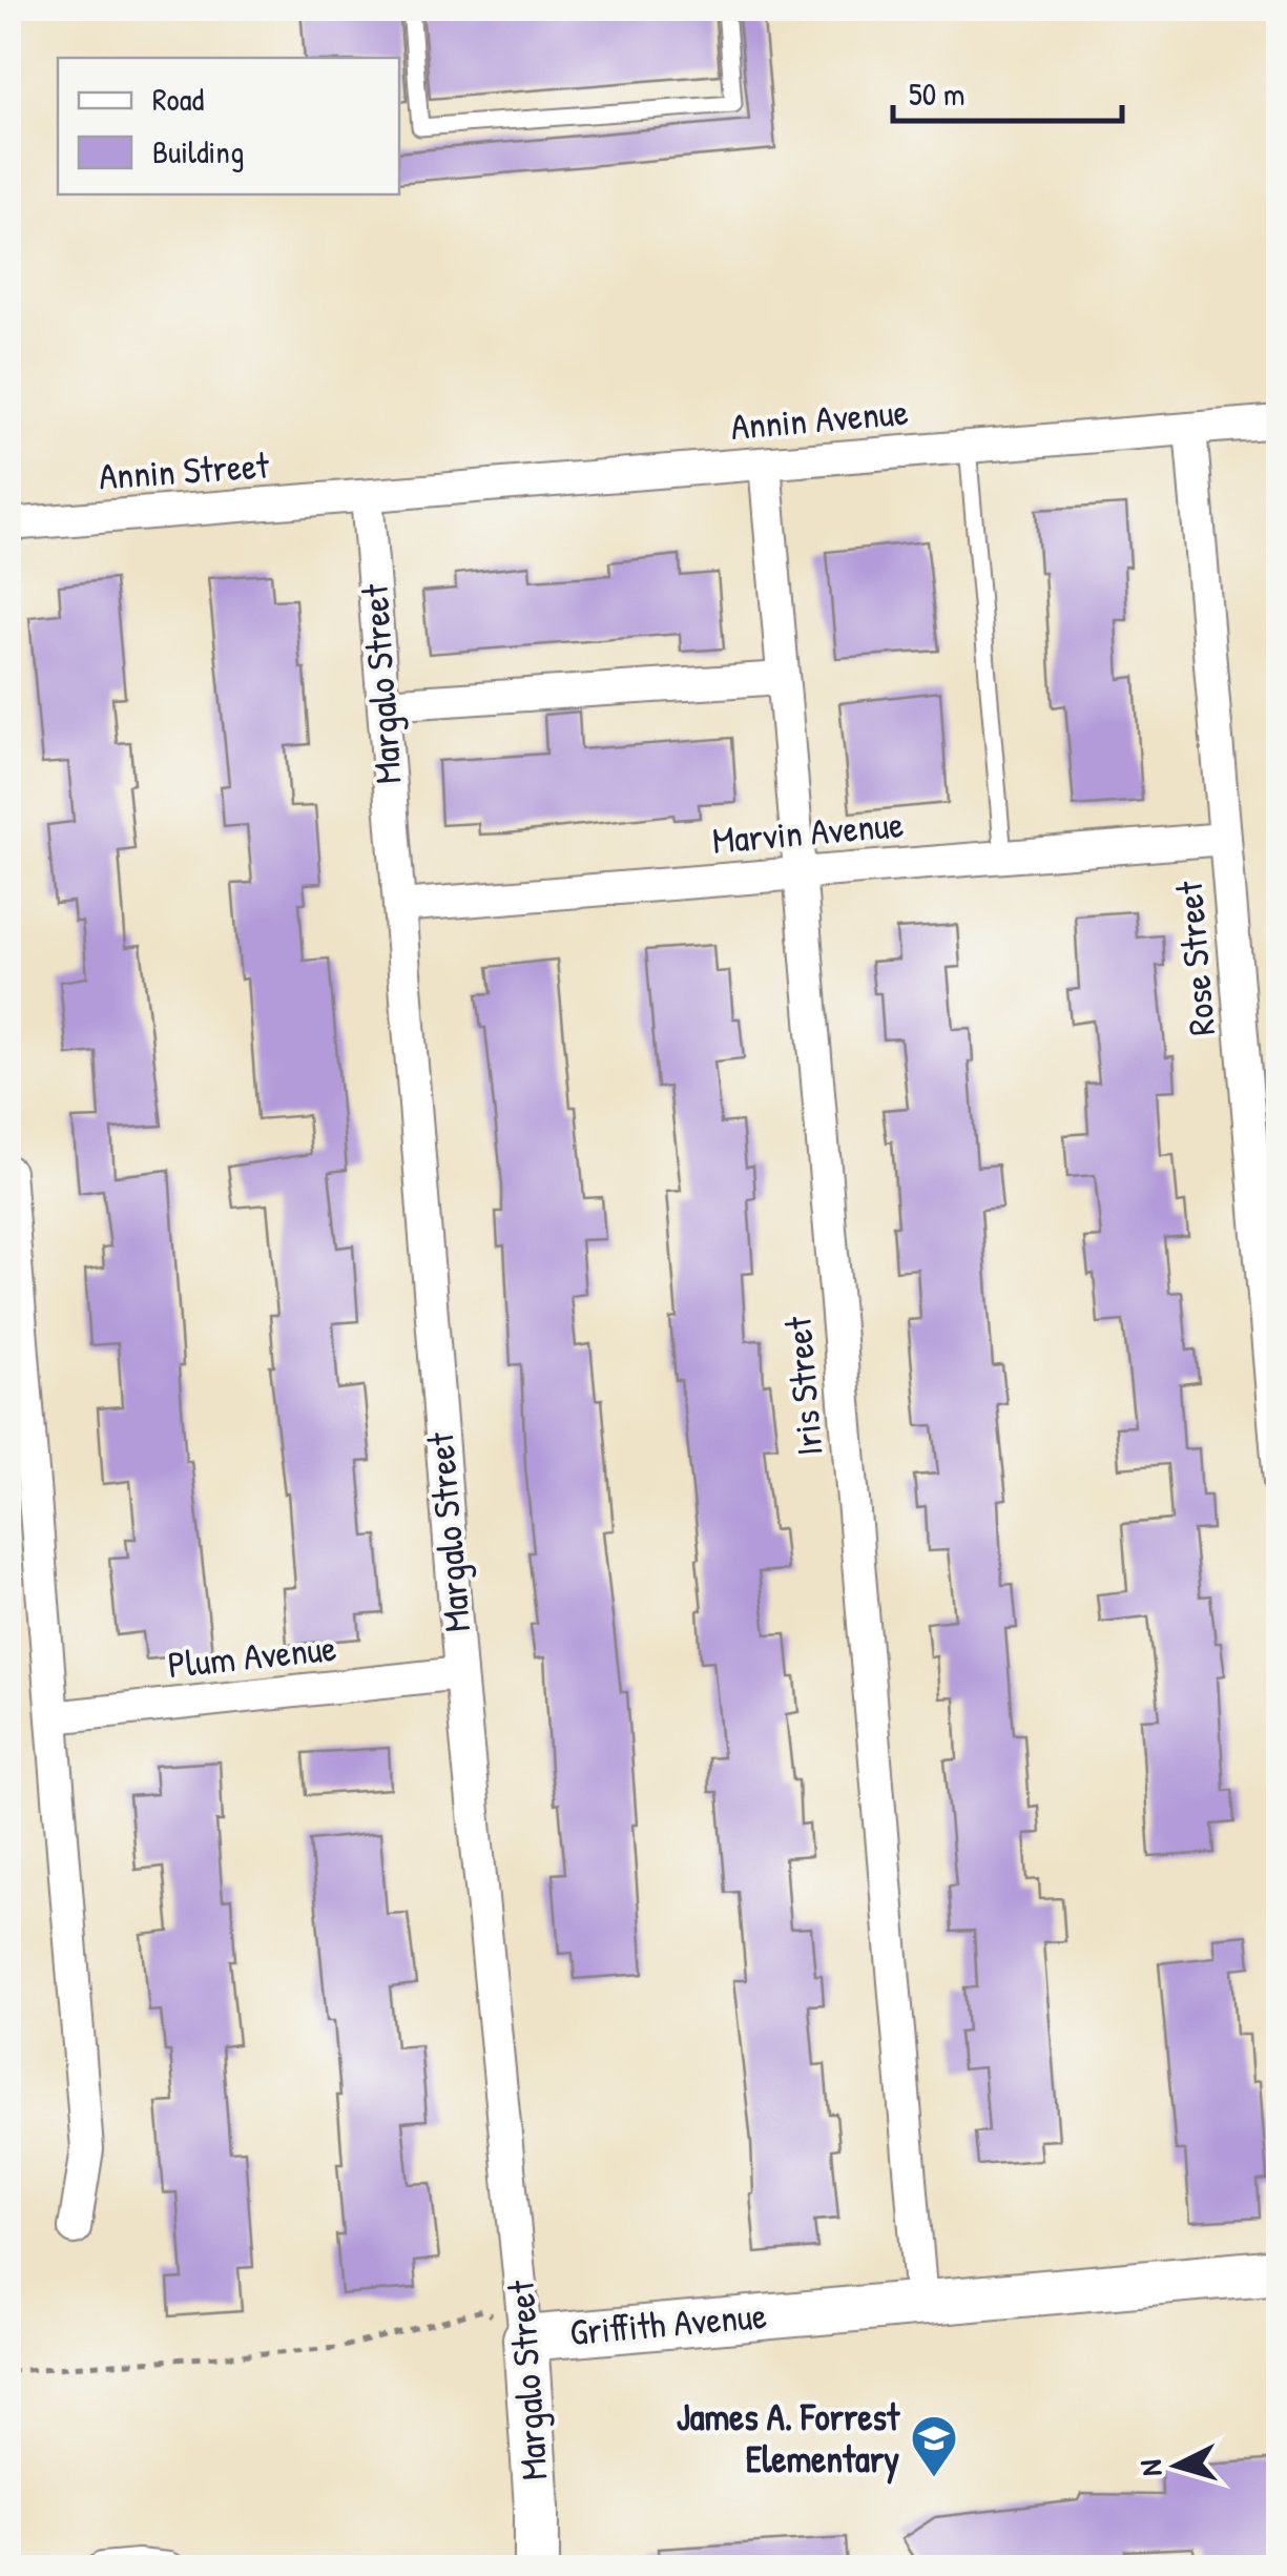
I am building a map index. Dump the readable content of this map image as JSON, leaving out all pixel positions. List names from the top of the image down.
{
  "streets": {
    "street": [
      "Annin Avenue",
      "Annin Street",
      "Margalo Street",
      "Marvin Avenue",
      "Rose Street",
      "Iris Street",
      "Plum Avenue",
      "Griffith Avenue"
    ]
  },
  "crossings": [
    ["Annin Avenue", "Annin Street"],
    ["Annin Avenue", "Margalo Street"],
    ["Annin Avenue", "Rose Street"],
    ["Annin Avenue", "Iris Street"],
    ["Annin Street", "Margalo Street"],
    ["Margalo Street", "Marvin Avenue"],
    ["Margalo Street", "Plum Avenue"],
    ["Margalo Street", "Griffith Avenue"],
    ["Marvin Avenue", "Rose Street"],
    ["Marvin Avenue", "Iris Street"],
    ["Iris Street", "Griffith Avenue"]
  ],
  "places": {
    "school or university": ["James A. Forrest Elementary"]
  },
  "legend": ["Road", "Building"],
  "scale_bar": "50 m",
  "north": "left"
}
